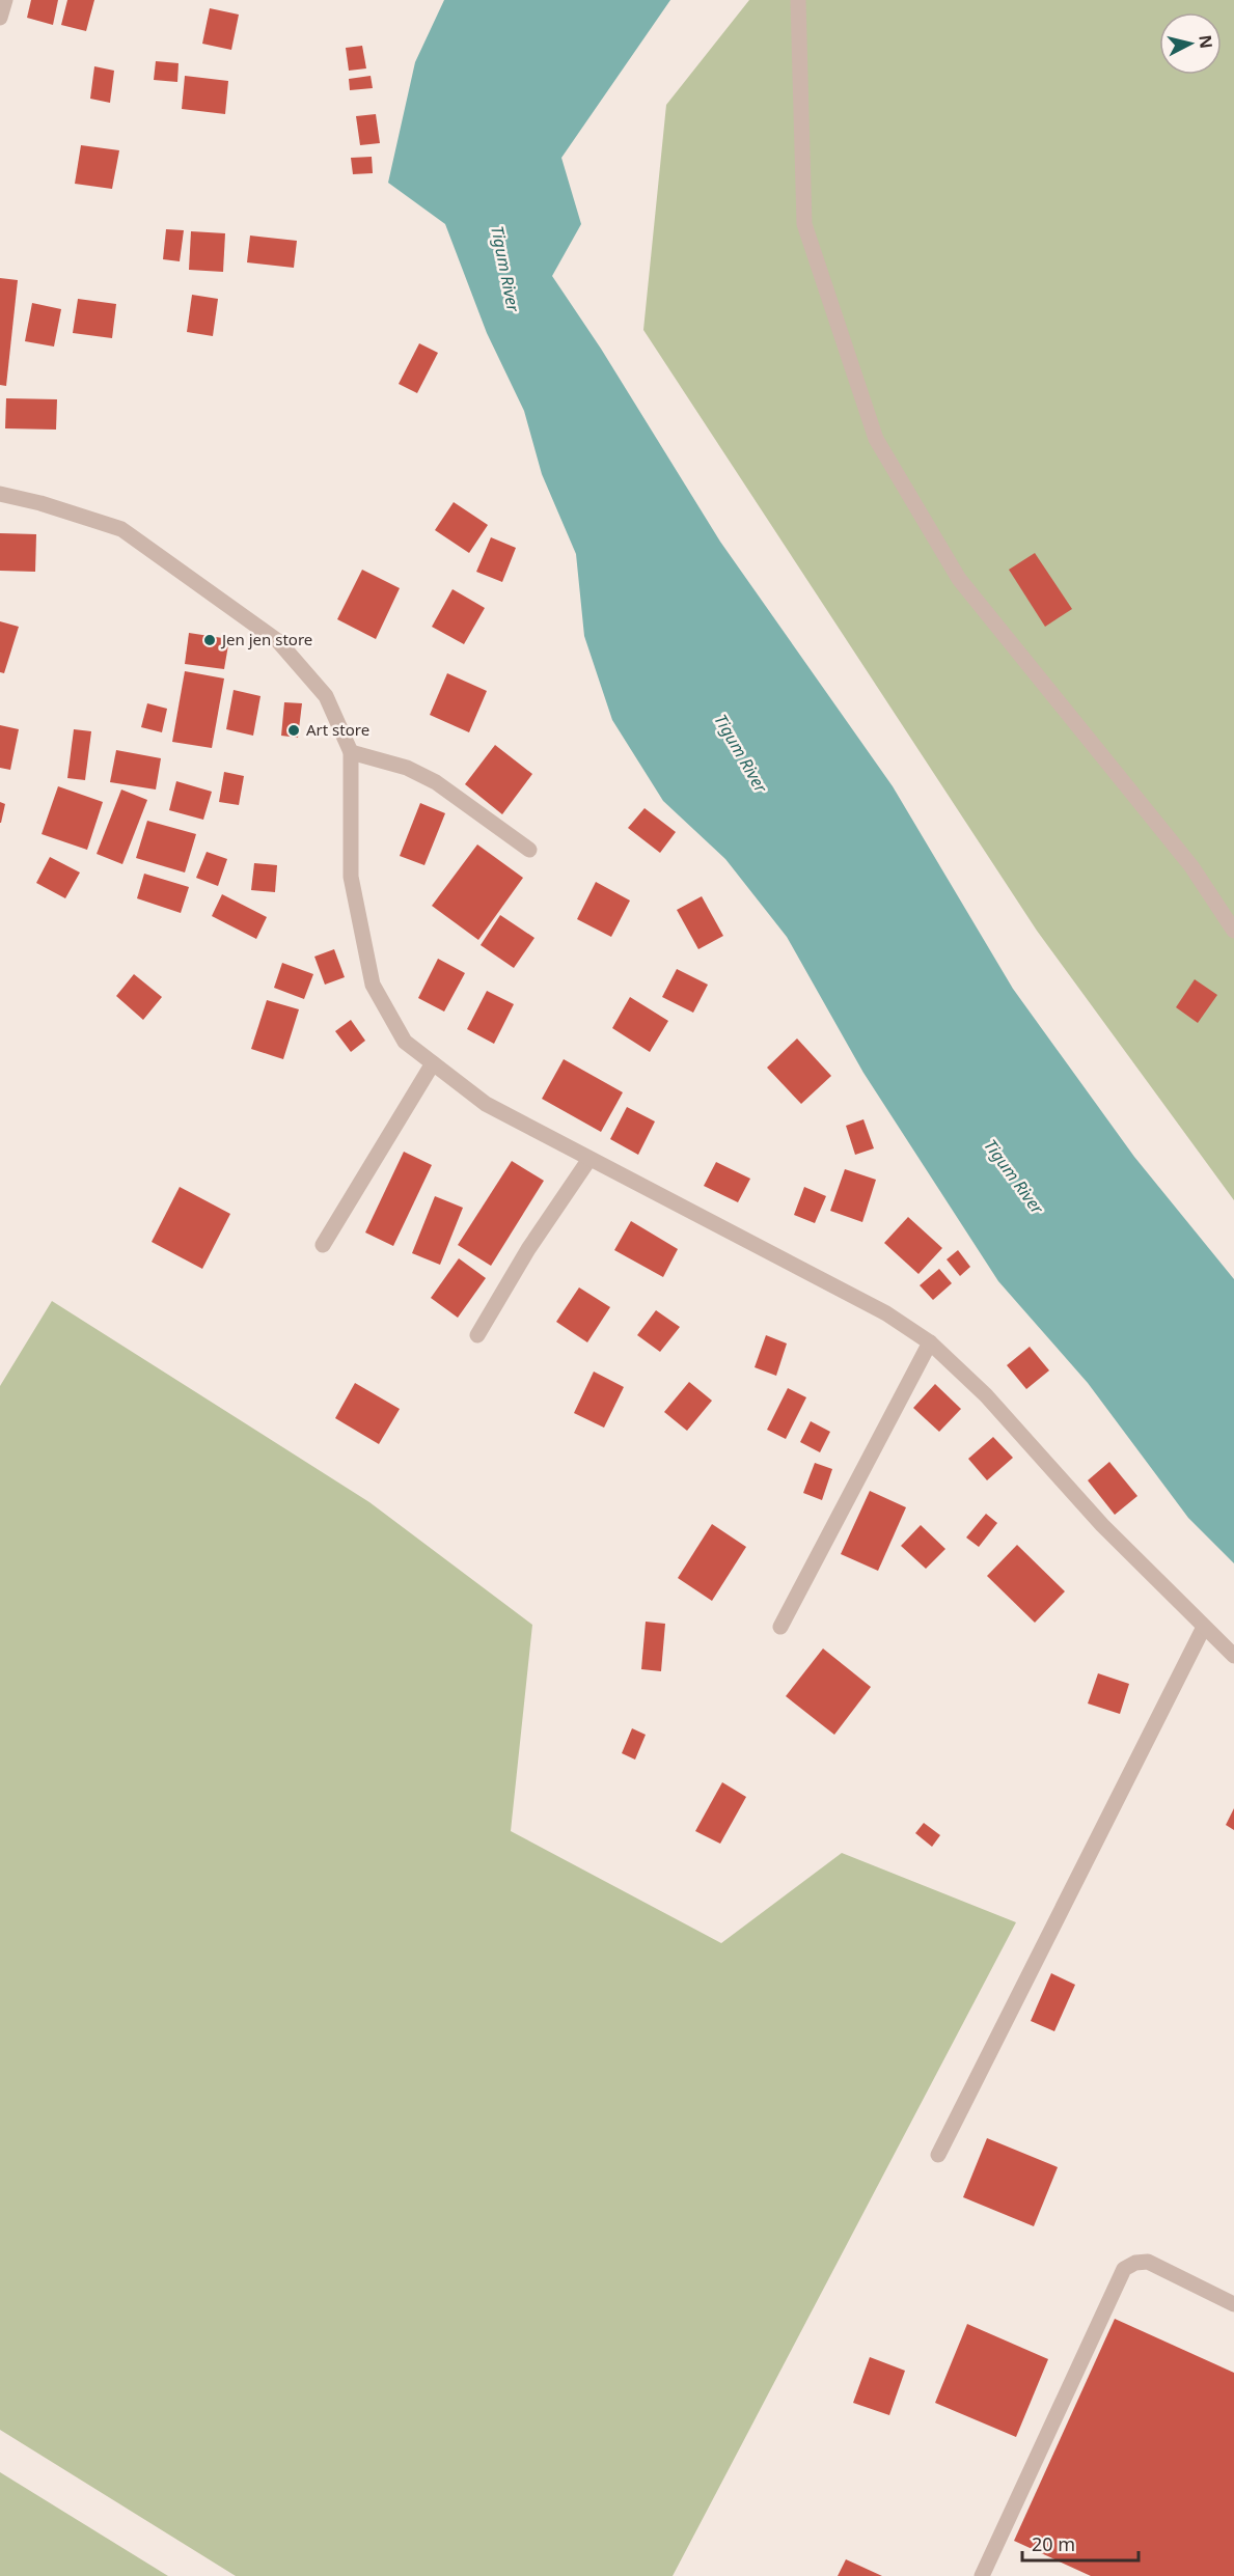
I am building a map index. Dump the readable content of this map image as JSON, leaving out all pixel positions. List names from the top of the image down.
{
  "water": ["Tigum River"],
  "places": ["Jen jen store", "Art store"],
  "scale_bar": "20 m",
  "north": "right"
}
